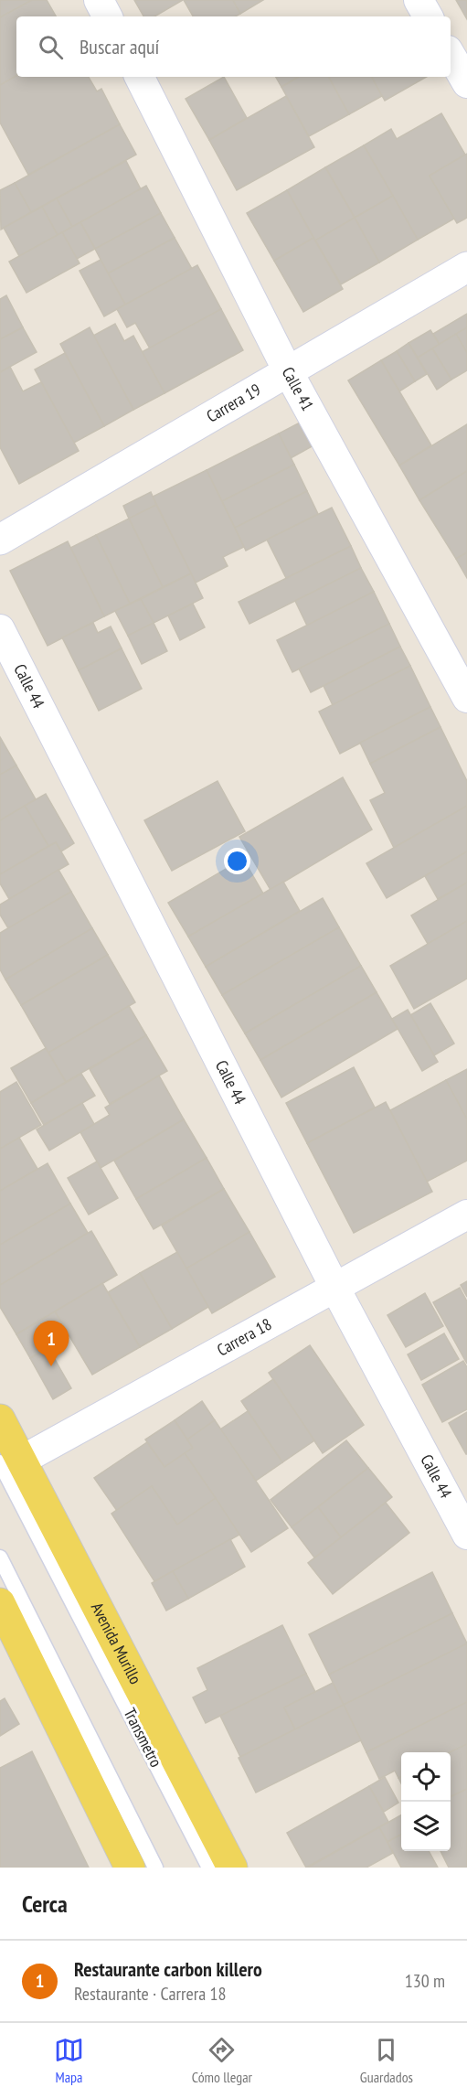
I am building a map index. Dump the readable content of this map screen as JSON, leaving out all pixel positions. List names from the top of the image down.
{
  "streets": {
    "main road": ["Avenida Murillo"],
    "street": [
      "Calle 41",
      "Carrera 19",
      "Calle 44",
      "Carrera 18"
    ],
    "lane": ["Transmetro"]
  },
  "crossings": [
    ["Calle 41", "Carrera 19"],
    ["Calle 44", "Carrera 18"],
    ["Carrera 18", "Avenida Murillo"],
    ["Carrera 18", "Transmetro"],
    ["Avenida Murillo", "Transmetro"]
  ],
  "page": {
    "search": "Buscar aquí",
    "pins": "1",
    "heading": "Cerca",
    "list": [
      {
        "mark": "1",
        "name": "Restaurante carbon killero",
        "note": "Restaurante · Carrera 18",
        "value": "130 m"
      }
    ],
    "nav": ["Mapa", "Cómo llegar", "Guardados"]
  }
}
